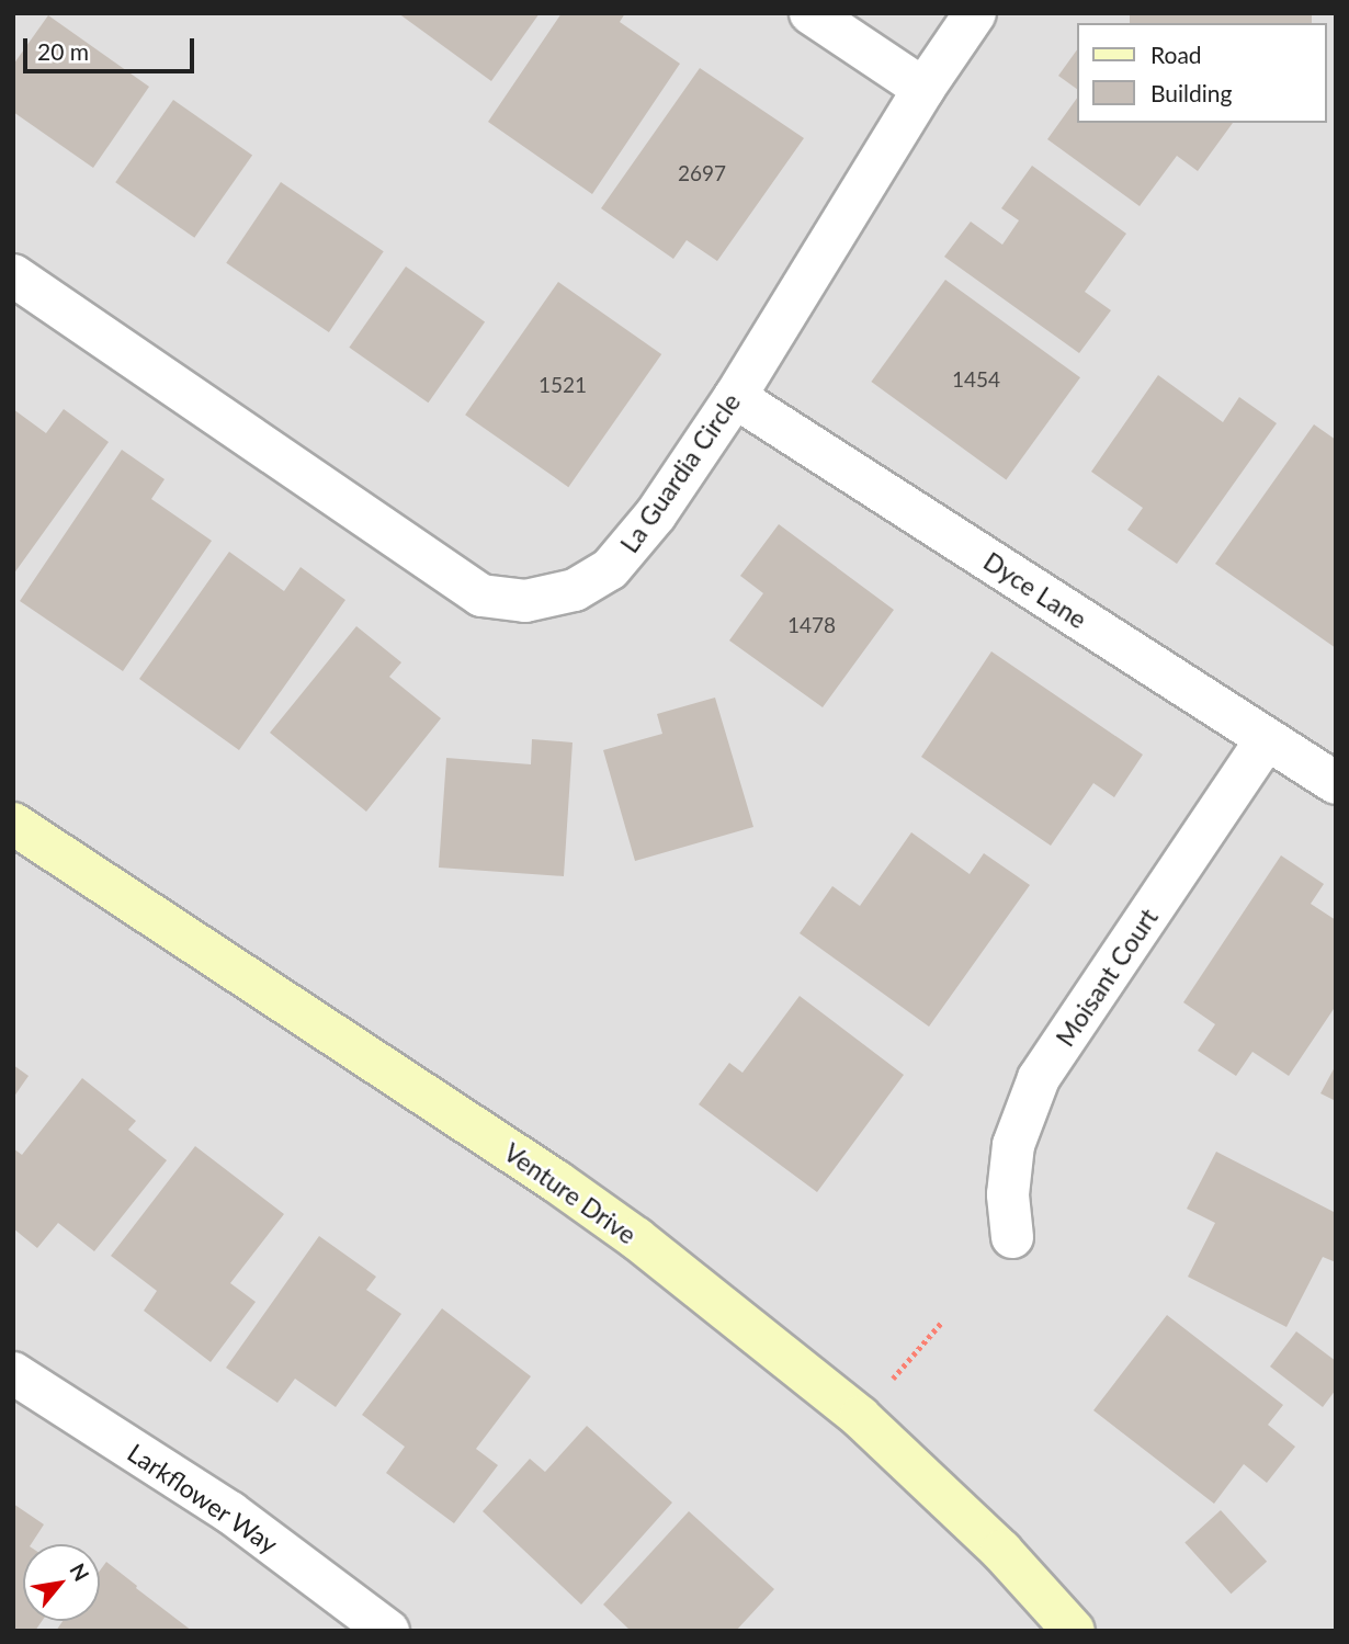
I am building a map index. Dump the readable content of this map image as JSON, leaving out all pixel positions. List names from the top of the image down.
{
  "streets": {
    "street": [
      "La Guardia Circle",
      "Dyce Lane",
      "Moisant Court",
      "Venture Drive",
      "Larkflower Way"
    ]
  },
  "crossings": [
    ["La Guardia Circle", "Dyce Lane"],
    ["Dyce Lane", "Moisant Court"]
  ],
  "house_numbers": [
    "2697",
    "1454",
    "1521",
    "1478"
  ],
  "legend": ["Road", "Building"],
  "scale_bar": "20 m",
  "north": "top right"
}
